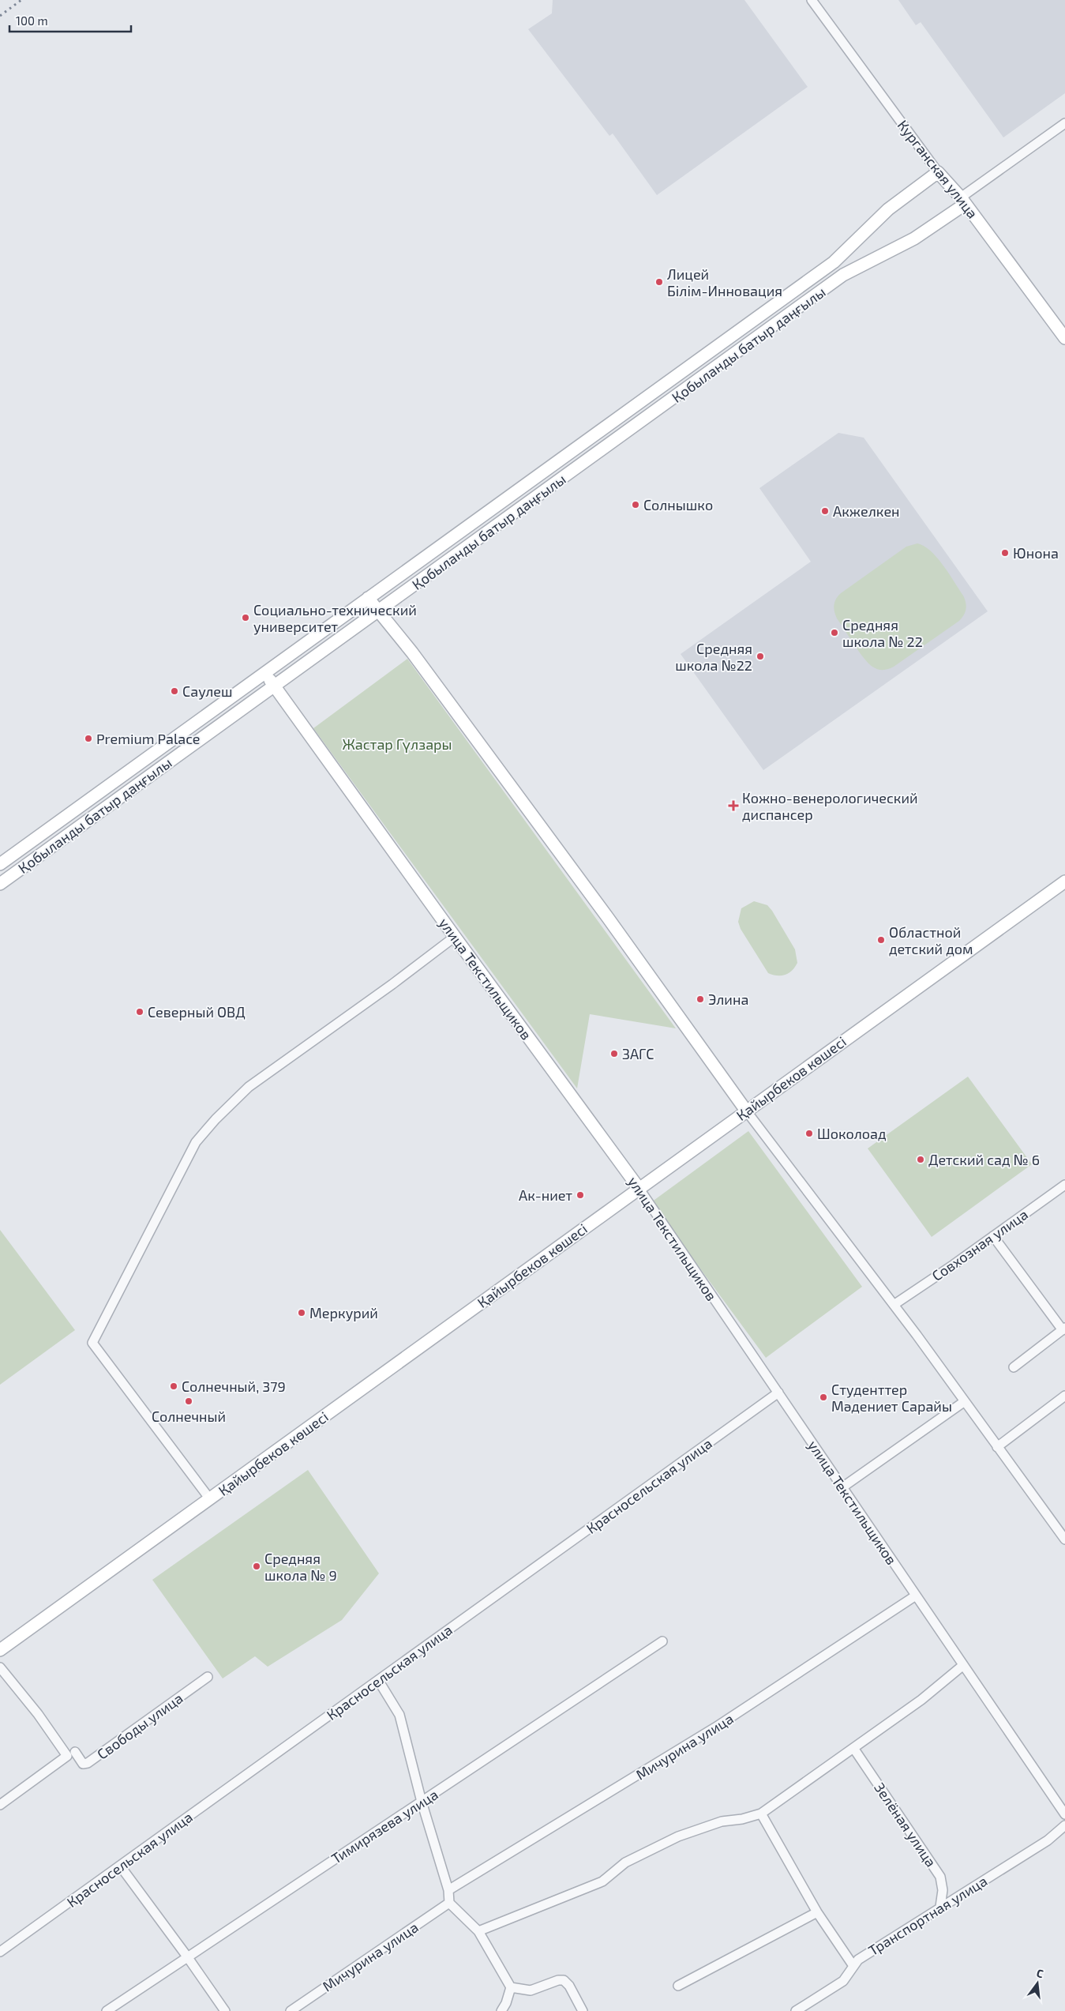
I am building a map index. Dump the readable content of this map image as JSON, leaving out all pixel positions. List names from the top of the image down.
{
  "streets": {
    "street": [
      "Курганская улица",
      "Қобыланды батыр даңғылы",
      "улица Текстильщиков",
      "Қайырбеков көшесі",
      "Совхозная улица",
      "Красносельская улица",
      "Свободы улица",
      "Мичурина улица",
      "Зелёная улица",
      "Тимирязева улица",
      "Транспортная улица"
    ]
  },
  "crossings": [
    ["Курганская улица", "Қобыланды батыр даңғылы"],
    ["Қобыланды батыр даңғылы", "улица Текстильщиков"],
    ["улица Текстильщиков", "Қайырбеков көшесі"],
    ["улица Текстильщиков", "Красносельская улица"],
    ["улица Текстильщиков", "Мичурина улица"],
    ["Зелёная улица", "Транспортная улица"]
  ],
  "parks": ["Жастар Гүлзары"],
  "places": {
    "other": [
      "Лицей Білім-Инновация",
      "Солнышко",
      "Акжелкен",
      "Юнона",
      "Социально-технический университет",
      "Средняя школа № 22",
      "Средняя школа №22",
      "Саулеш",
      "Premium Palace",
      "Областной детский дом",
      "Элина",
      "Северный ОВД",
      "ЗАГС",
      "Шоколоад",
      "Детский сад № 6",
      "Ак-ниет",
      "Меркурий",
      "Солнечный, 379",
      "Студенттер Мәдениет Сарайы",
      "Солнечный",
      "Средняя школа № 9"
    ],
    "health": ["Кожно-венерологический диспансер"]
  },
  "scale_bar": "100 m",
  "north": "top"
}
